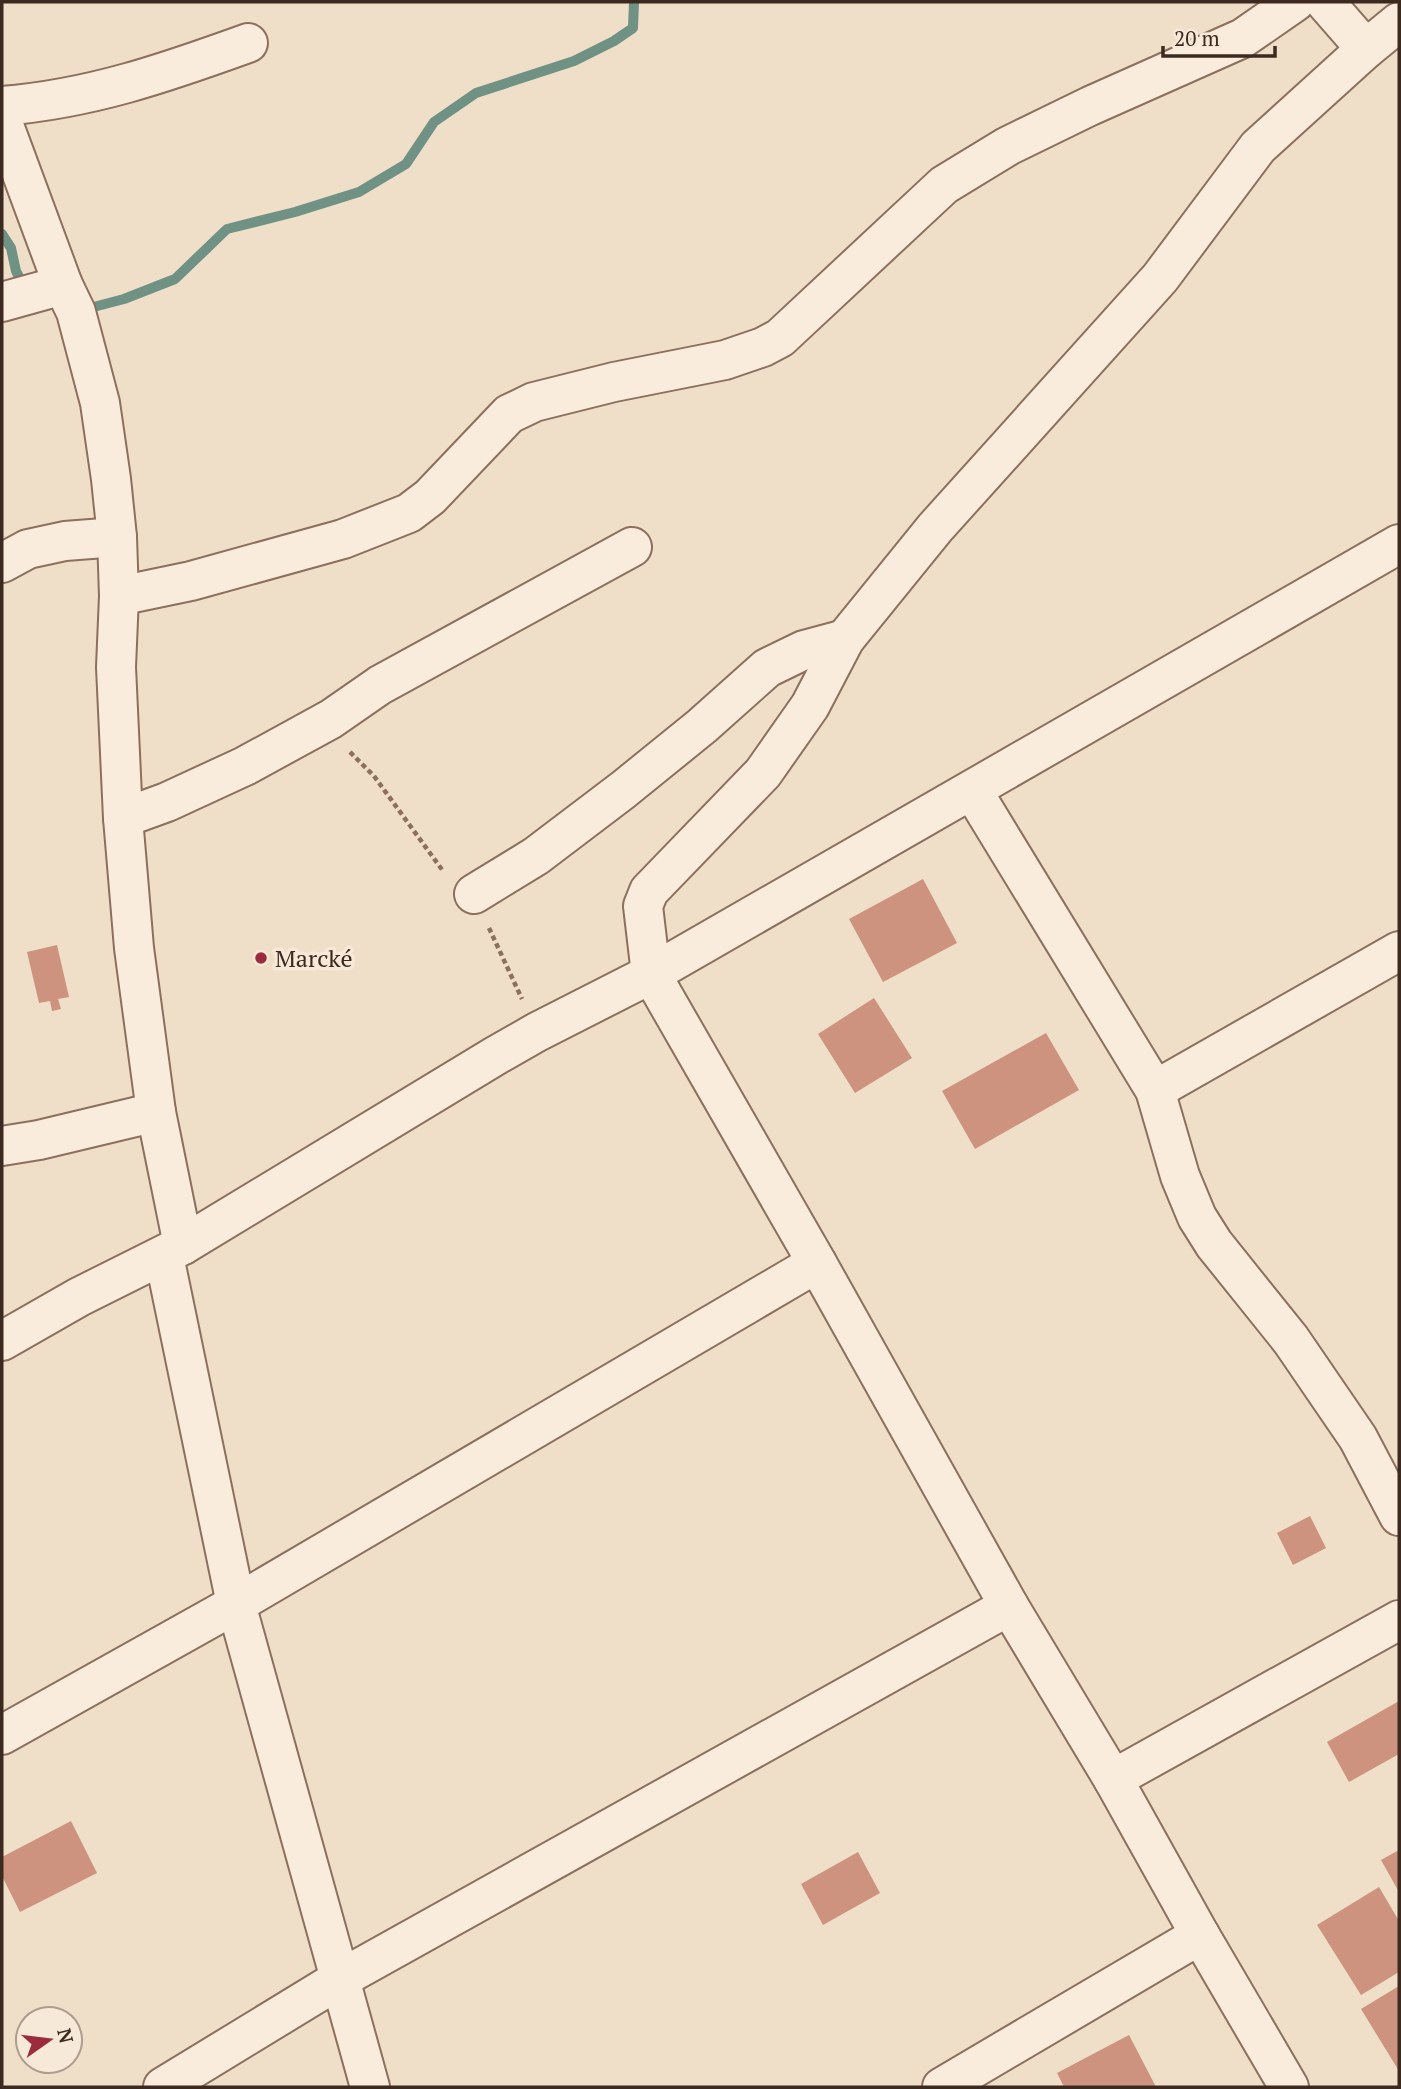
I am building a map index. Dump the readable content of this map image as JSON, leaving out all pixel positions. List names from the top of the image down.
{
  "places": ["Marcké"],
  "scale_bar": "20 m",
  "north": "right"
}
